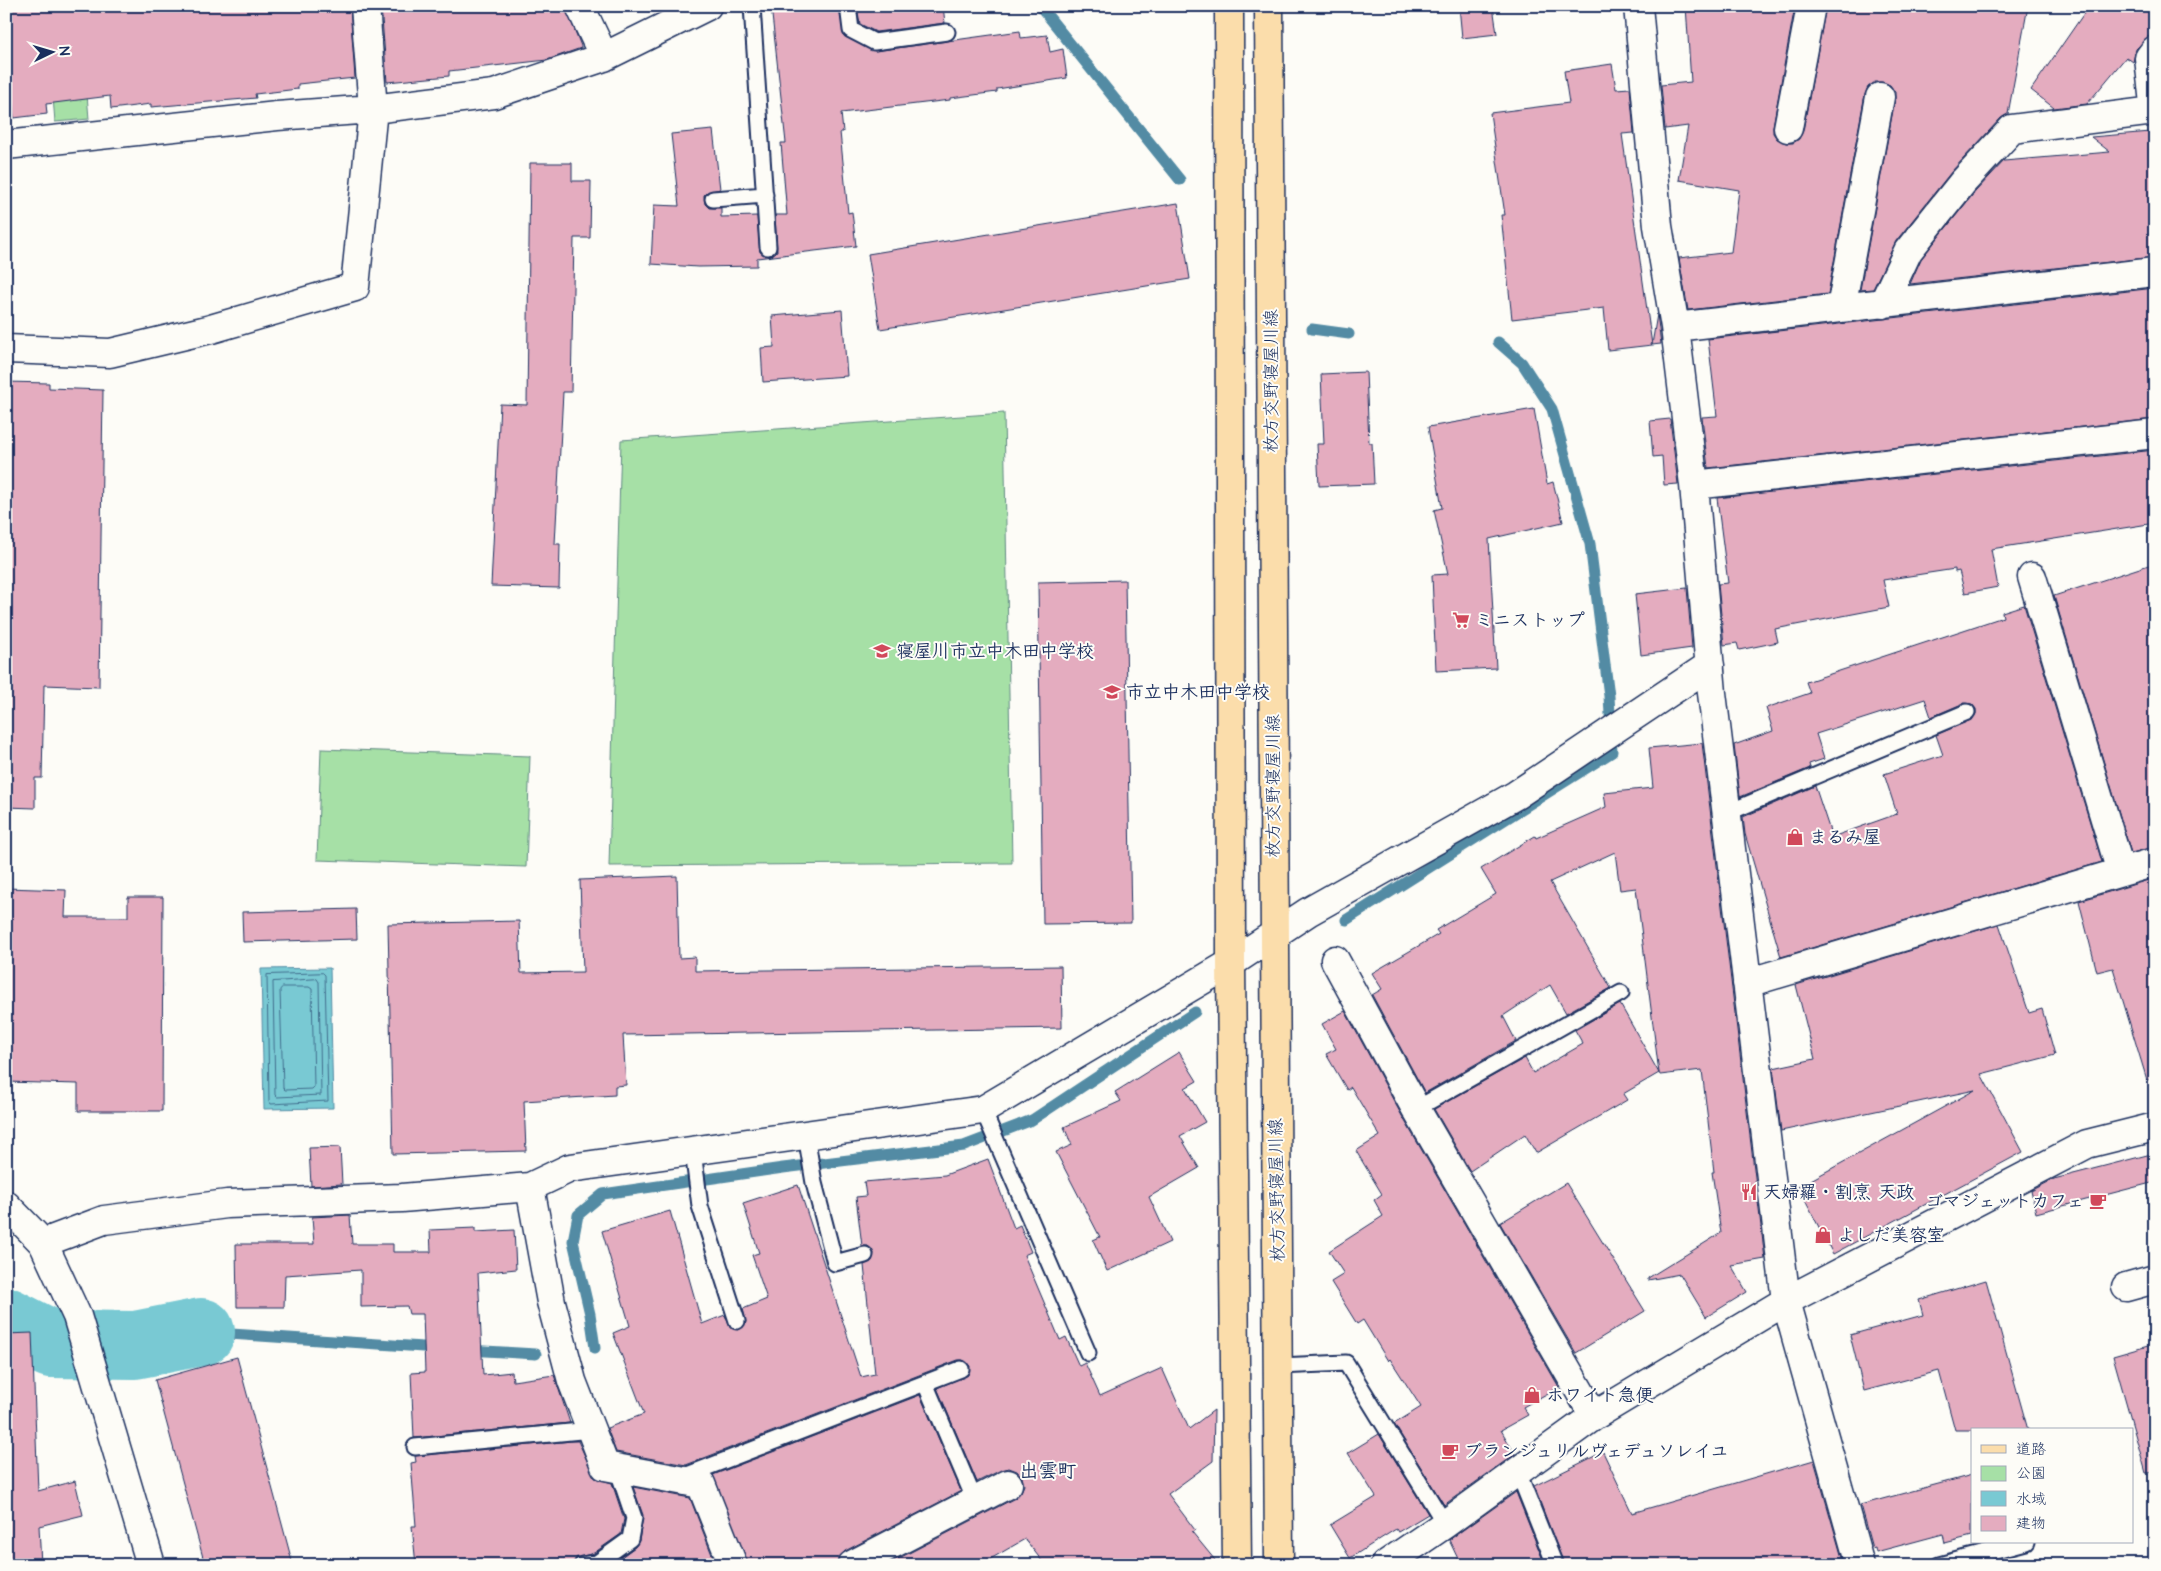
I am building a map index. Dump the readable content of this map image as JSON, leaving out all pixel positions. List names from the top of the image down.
{
  "streets": {
    "main road": ["枚方交野寝屋川線"]
  },
  "districts": ["出雲町"],
  "places": {
    "supermarket": ["ミニストップ"],
    "school or university": ["寝屋川市立中木田中学校", "市立中木田中学校"],
    "shop": ["まるみ屋", "よしだ美容室", "ホワイト急便"],
    "restaurant": ["天婦羅・割烹 天政"],
    "cafe": ["ゴマジェットカフェ", "ブランジュリルヴェデュソレイユ"]
  },
  "legend": [
    "道路",
    "公園",
    "水域",
    "建物"
  ],
  "north": "right"
}
